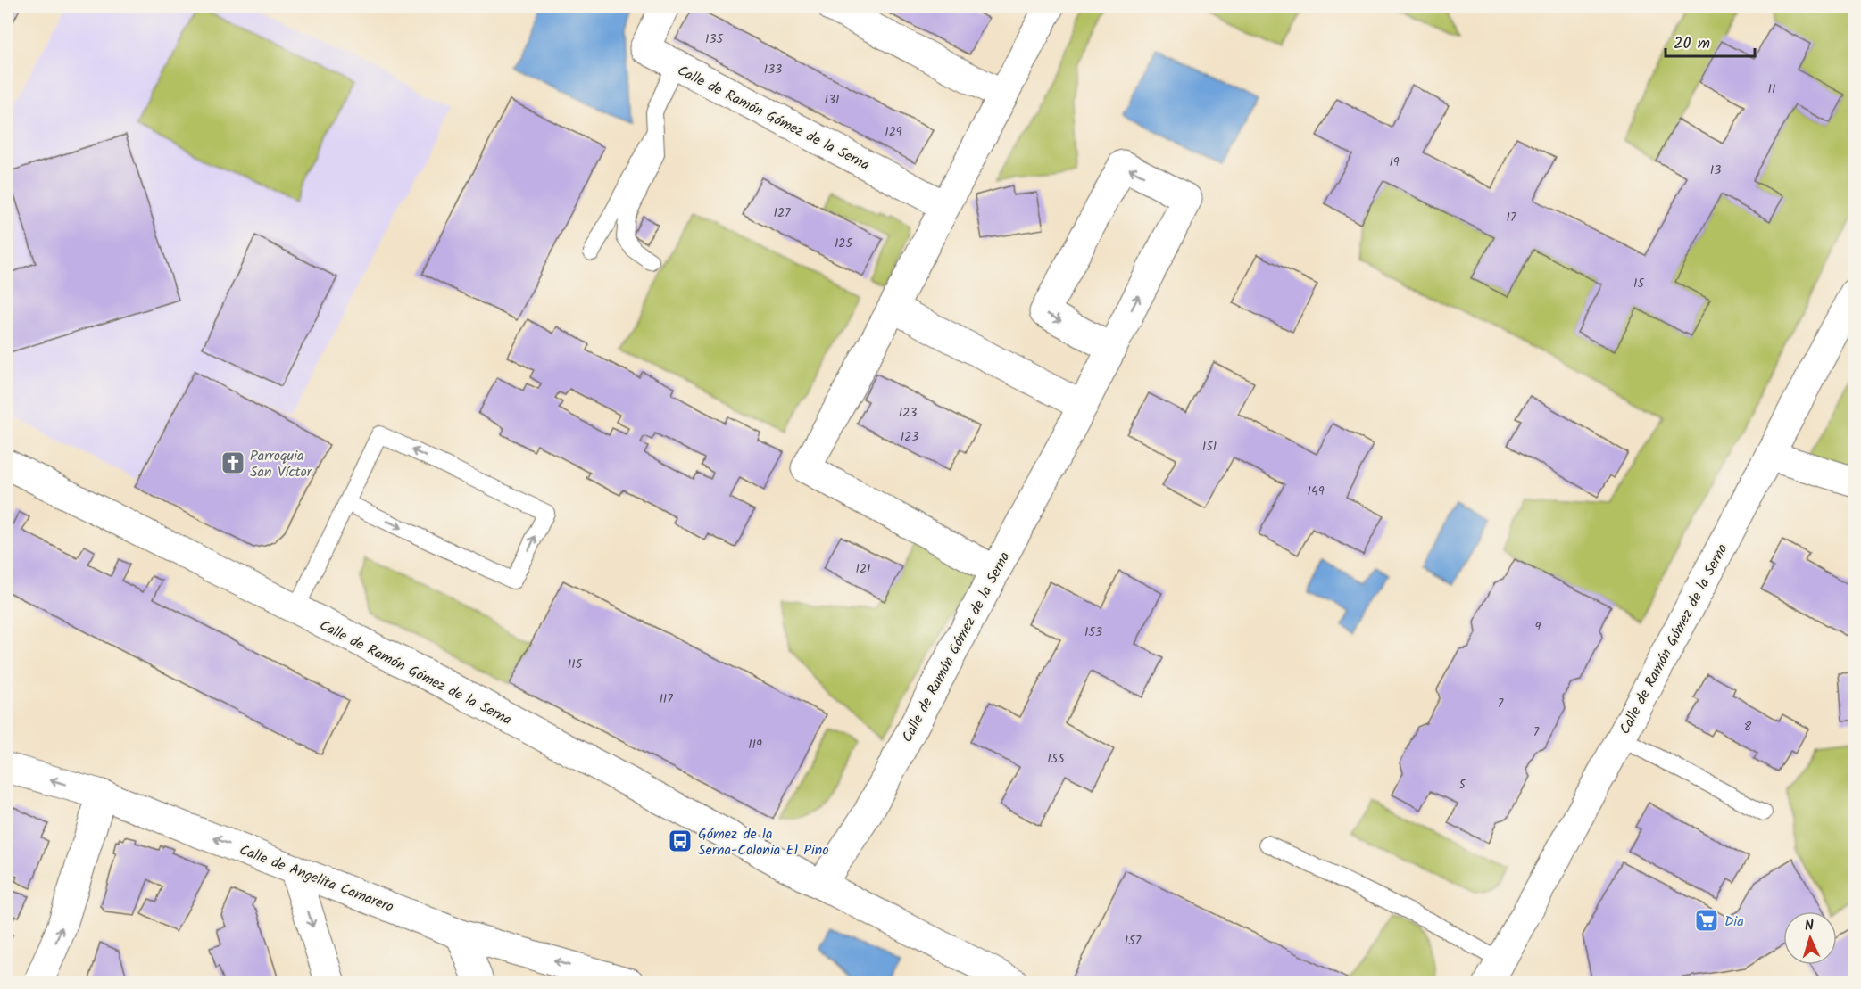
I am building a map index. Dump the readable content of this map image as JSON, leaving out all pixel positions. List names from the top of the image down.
{
  "streets": {
    "street": ["Calle de Ramón Gómez de la Serna", "Calle de Angelita Camarero"]
  },
  "one_way": ["Calle de Angelita Camarero"],
  "places": {
    "church": ["Parroquia San Víctor"],
    "bus stop": ["Gómez de la Serna-Colonia El Pino"],
    "supermarket": ["Dia"]
  },
  "house_numbers": [
    "135",
    "133",
    "11",
    "131",
    "129",
    "19",
    "13",
    "127",
    "17",
    "125",
    "15",
    "123",
    "123",
    "151",
    "149",
    "121",
    "9",
    "153",
    "115",
    "117",
    "7",
    "8",
    "7",
    "119",
    "155",
    "5",
    "157"
  ],
  "scale_bar": "20 m",
  "north": "top"
}
